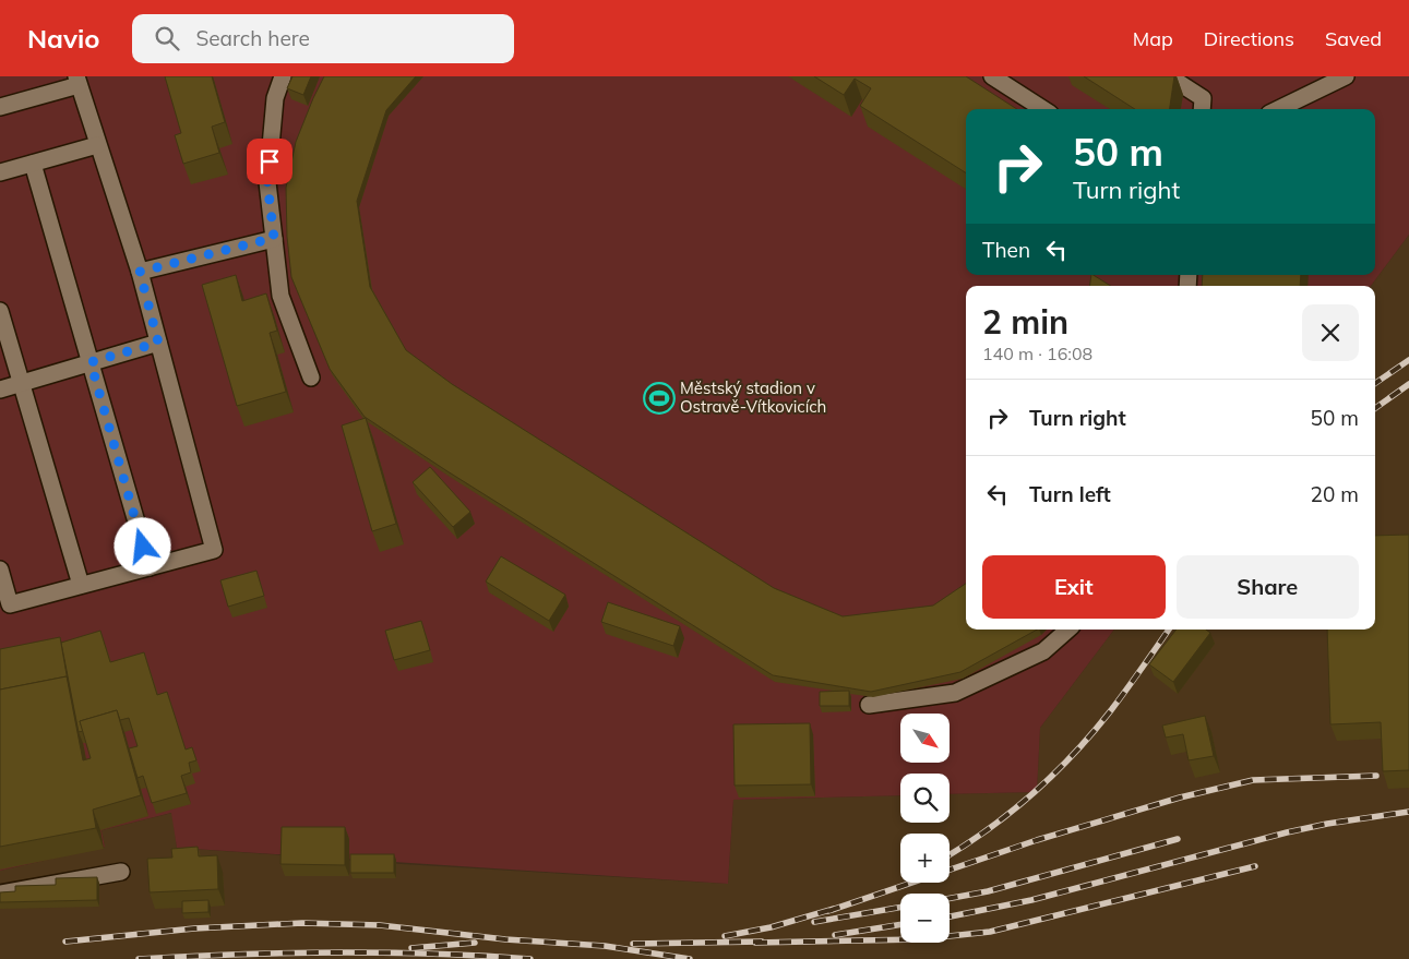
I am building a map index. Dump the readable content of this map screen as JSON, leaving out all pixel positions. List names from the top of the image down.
{
  "places": {
    "sports": ["Městský stadion v Ostravě-Vítkovicích"]
  },
  "north": "bottom right",
  "page": {
    "header": "Navio",
    "search": "Search here",
    "nav": ["Map", "Directions", "Saved"],
    "turn": ["50 m", "Turn right"],
    "then": "Then",
    "heading": ["2 min", "140 m · 16:08"],
    "list": [
      {
        "name": "Turn right",
        "value": "50 m"
      },
      {
        "name": "Turn left",
        "value": "20 m"
      }
    ],
    "buttons": ["Exit", "Share"],
    "map_buttons": ["+", "−"]
  }
}
